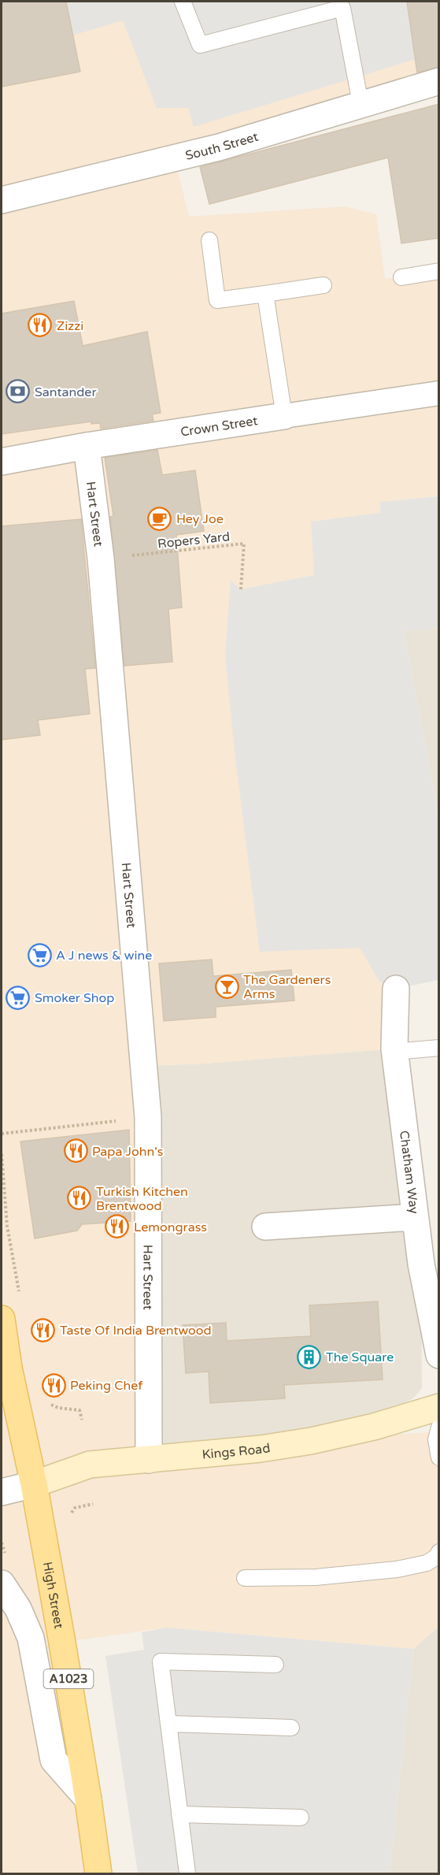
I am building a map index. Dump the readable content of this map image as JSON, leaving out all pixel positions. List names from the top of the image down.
{
  "streets": {
    "main road": ["Kings Road", "High Street", "A1023"],
    "street": [
      "South Street",
      "Crown Street",
      "Hart Street",
      "Chatham Way"
    ],
    "path": ["Ropers Yard"]
  },
  "crossings": [
    ["Crown Street", "Hart Street"],
    ["Hart Street", "Ropers Yard"],
    ["Hart Street", "Kings Road"],
    ["Kings Road", "High Street"]
  ],
  "places": {
    "restaurant": [
      "Zizzi",
      "Papa John's",
      "Turkish Kitchen Brentwood",
      "Lemongrass",
      "Taste Of India Brentwood",
      "Peking Chef"
    ],
    "bank": ["Santander"],
    "cafe": ["Hey Joe"],
    "supermarket": ["A J news & wine", "Smoker Shop"],
    "bar": ["The Gardeners Arms"],
    "building": ["The Square"]
  }
}
